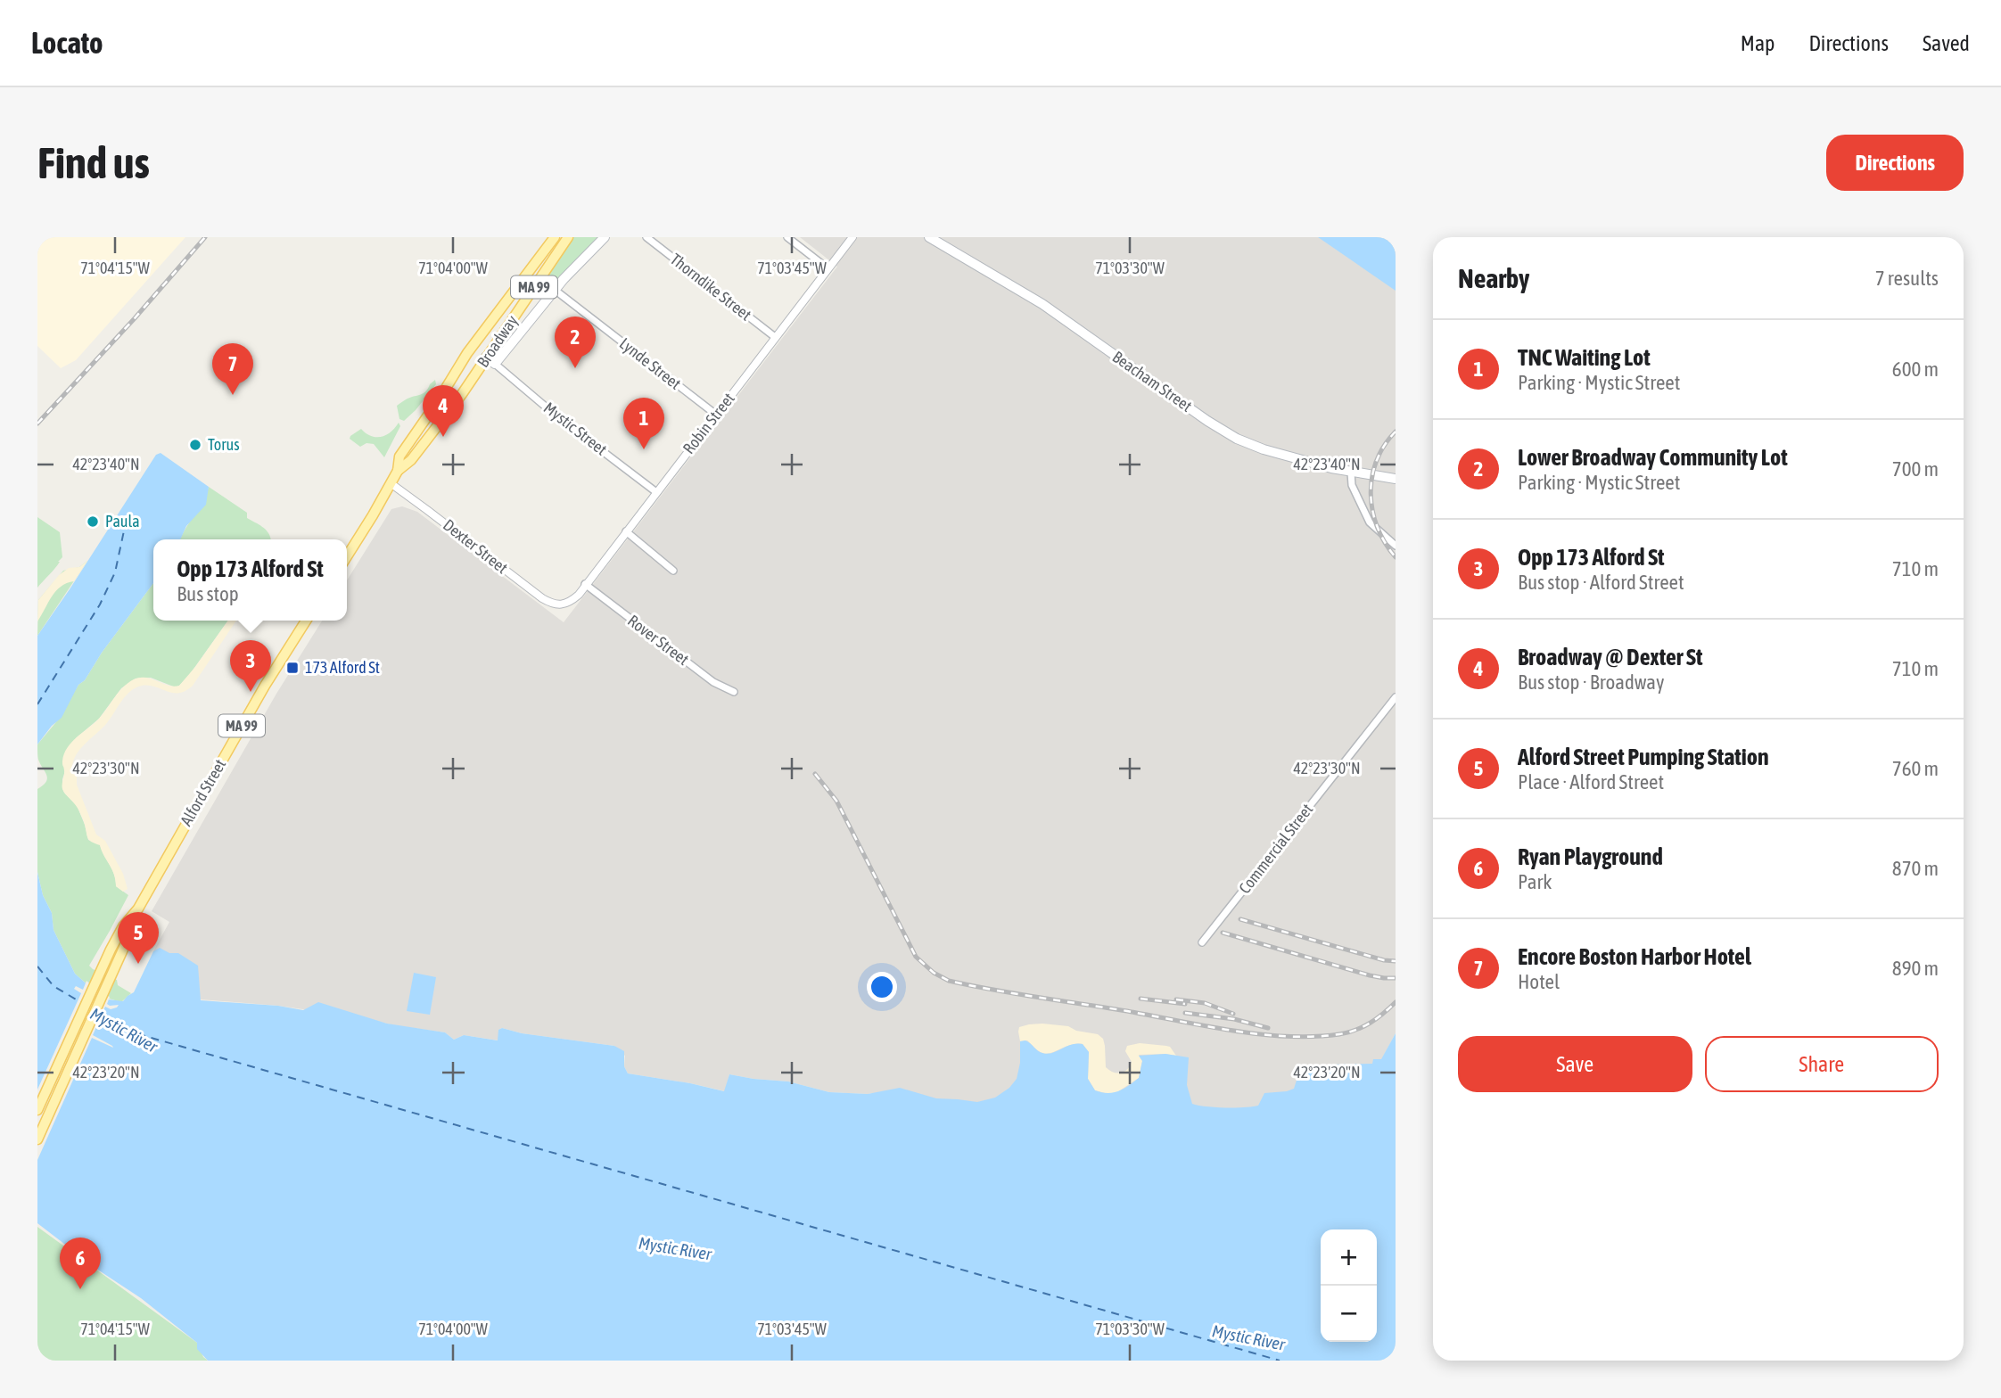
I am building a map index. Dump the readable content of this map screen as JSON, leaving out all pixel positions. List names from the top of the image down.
{
  "streets": {
    "main road": [
      "MA 99",
      "Broadway",
      "Beacham Street",
      "Alford Street"
    ],
    "street": [
      "Thorndike Street",
      "Lynde Street",
      "Robin Street",
      "Mystic Street",
      "Dexter Street",
      "Rover Street",
      "Commercial Street"
    ]
  },
  "crossings": [
    ["MA 99", "Broadway"],
    ["MA 99", "Dexter Street"],
    ["Thorndike Street", "Robin Street"],
    ["Broadway", "Dexter Street"],
    ["Lynde Street", "Robin Street"],
    ["Robin Street", "Mystic Street"],
    ["Robin Street", "Dexter Street"],
    ["Robin Street", "Rover Street"]
  ],
  "water": ["Mystic River"],
  "places": {
    "other": ["Torus", "Paula"],
    "transit": ["173 Alford St"]
  },
  "page": {
    "header": "Locato",
    "nav": ["Map", "Directions", "Saved"],
    "buttons": [
      "Directions",
      ["Save", "Share"]
    ],
    "title": "Find us",
    "heading": ["Nearby", "7 results"],
    "pins": [
      "2",
      "7",
      "4",
      "1",
      "3",
      "5",
      "6"
    ],
    "list": [
      {
        "mark": "1",
        "name": "TNC Waiting Lot",
        "note": "Parking · Mystic Street",
        "value": "600 m"
      },
      {
        "mark": "2",
        "name": "Lower Broadway Community Lot",
        "note": "Parking · Mystic Street",
        "value": "700 m"
      },
      {
        "mark": "3",
        "name": "Opp 173 Alford St",
        "note": "Bus stop · Alford Street",
        "value": "710 m"
      },
      {
        "mark": "4",
        "name": "Broadway @ Dexter St",
        "note": "Bus stop · Broadway",
        "value": "710 m"
      },
      {
        "mark": "5",
        "name": "Alford Street Pumping Station",
        "note": "Place · Alford Street",
        "value": "760 m"
      },
      {
        "mark": "6",
        "name": "Ryan Playground",
        "note": "Park",
        "value": "870 m"
      },
      {
        "mark": "7",
        "name": "Encore Boston Harbor Hotel",
        "note": "Hotel",
        "value": "890 m"
      }
    ],
    "popup": ["Opp 173 Alford St", "Bus stop"],
    "map_buttons": ["+", "−"]
  },
  "coordinates": [
    "71°04'15\"W",
    "71°04'00\"W",
    "71°03'45\"W",
    "71°03'30\"W",
    "42°23'40\"N",
    "42°23'30\"N",
    "42°23'20\"N"
  ]
}
